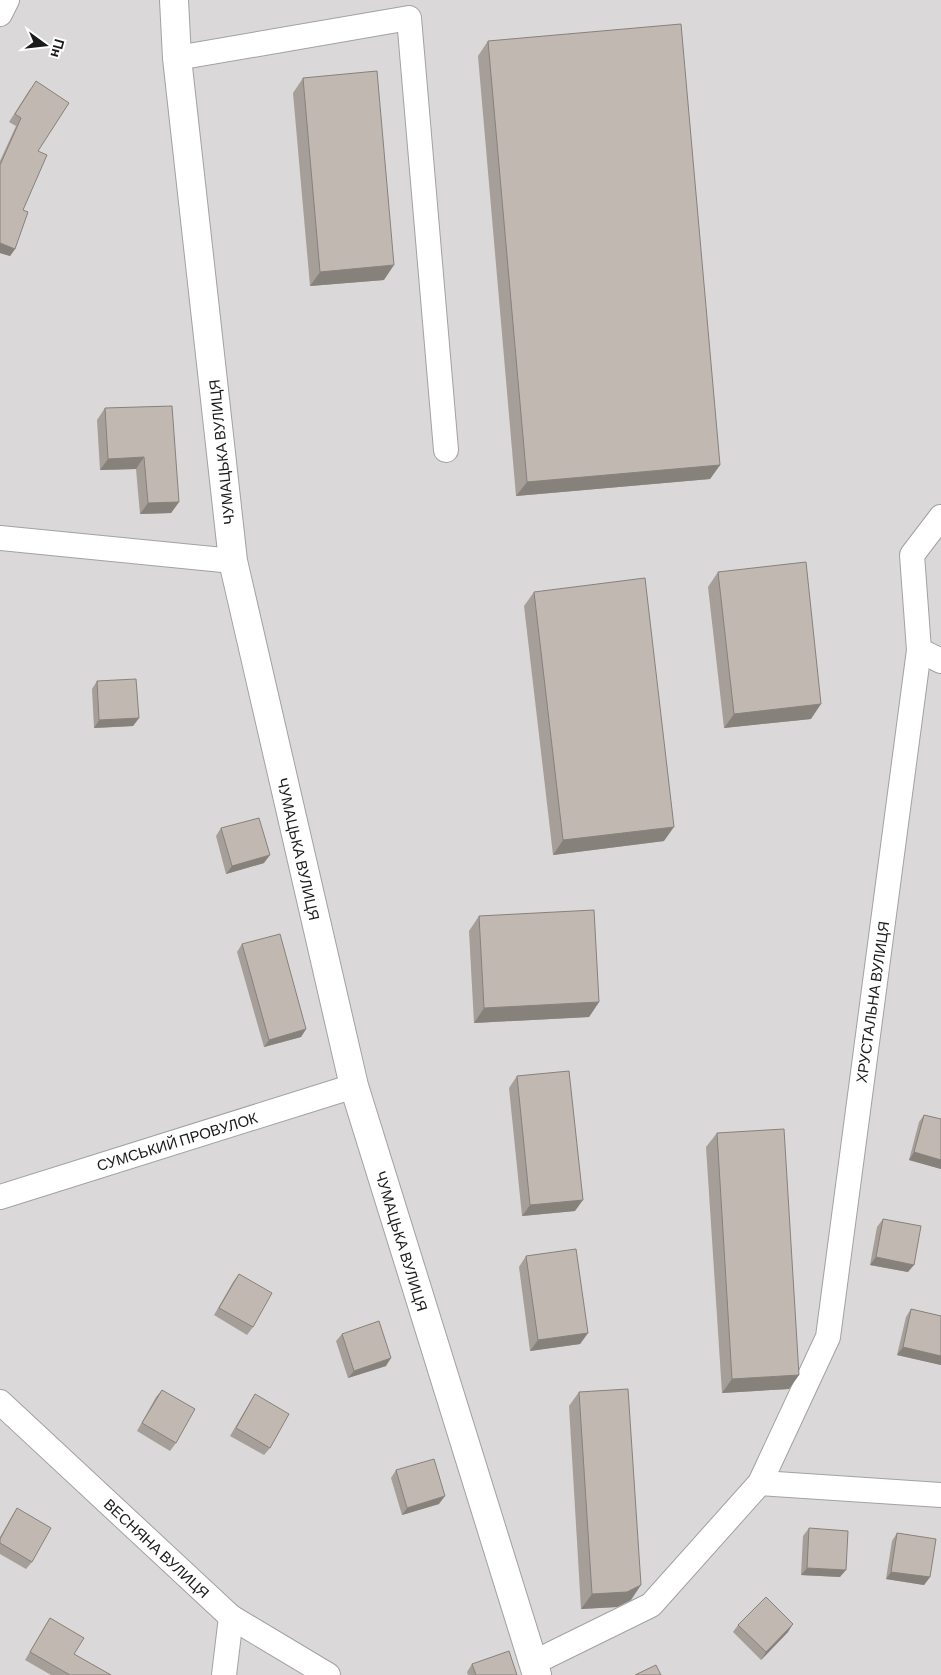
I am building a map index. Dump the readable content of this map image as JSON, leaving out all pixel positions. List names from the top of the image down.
{
  "streets": {
    "street": [
      "ЧУМАЦЬКА ВУЛИЦЯ",
      "ХРУСТАЛЬНА ВУЛИЦЯ",
      "СУМСЬКИЙ ПРОВУЛОК",
      "ВЕСНЯНА ВУЛИЦЯ"
    ]
  },
  "crossings": [
    ["ЧУМАЦЬКА ВУЛИЦЯ", "ХРУСТАЛЬНА ВУЛИЦЯ"],
    ["ЧУМАЦЬКА ВУЛИЦЯ", "СУМСЬКИЙ ПРОВУЛОК"]
  ],
  "north": "right"
}
